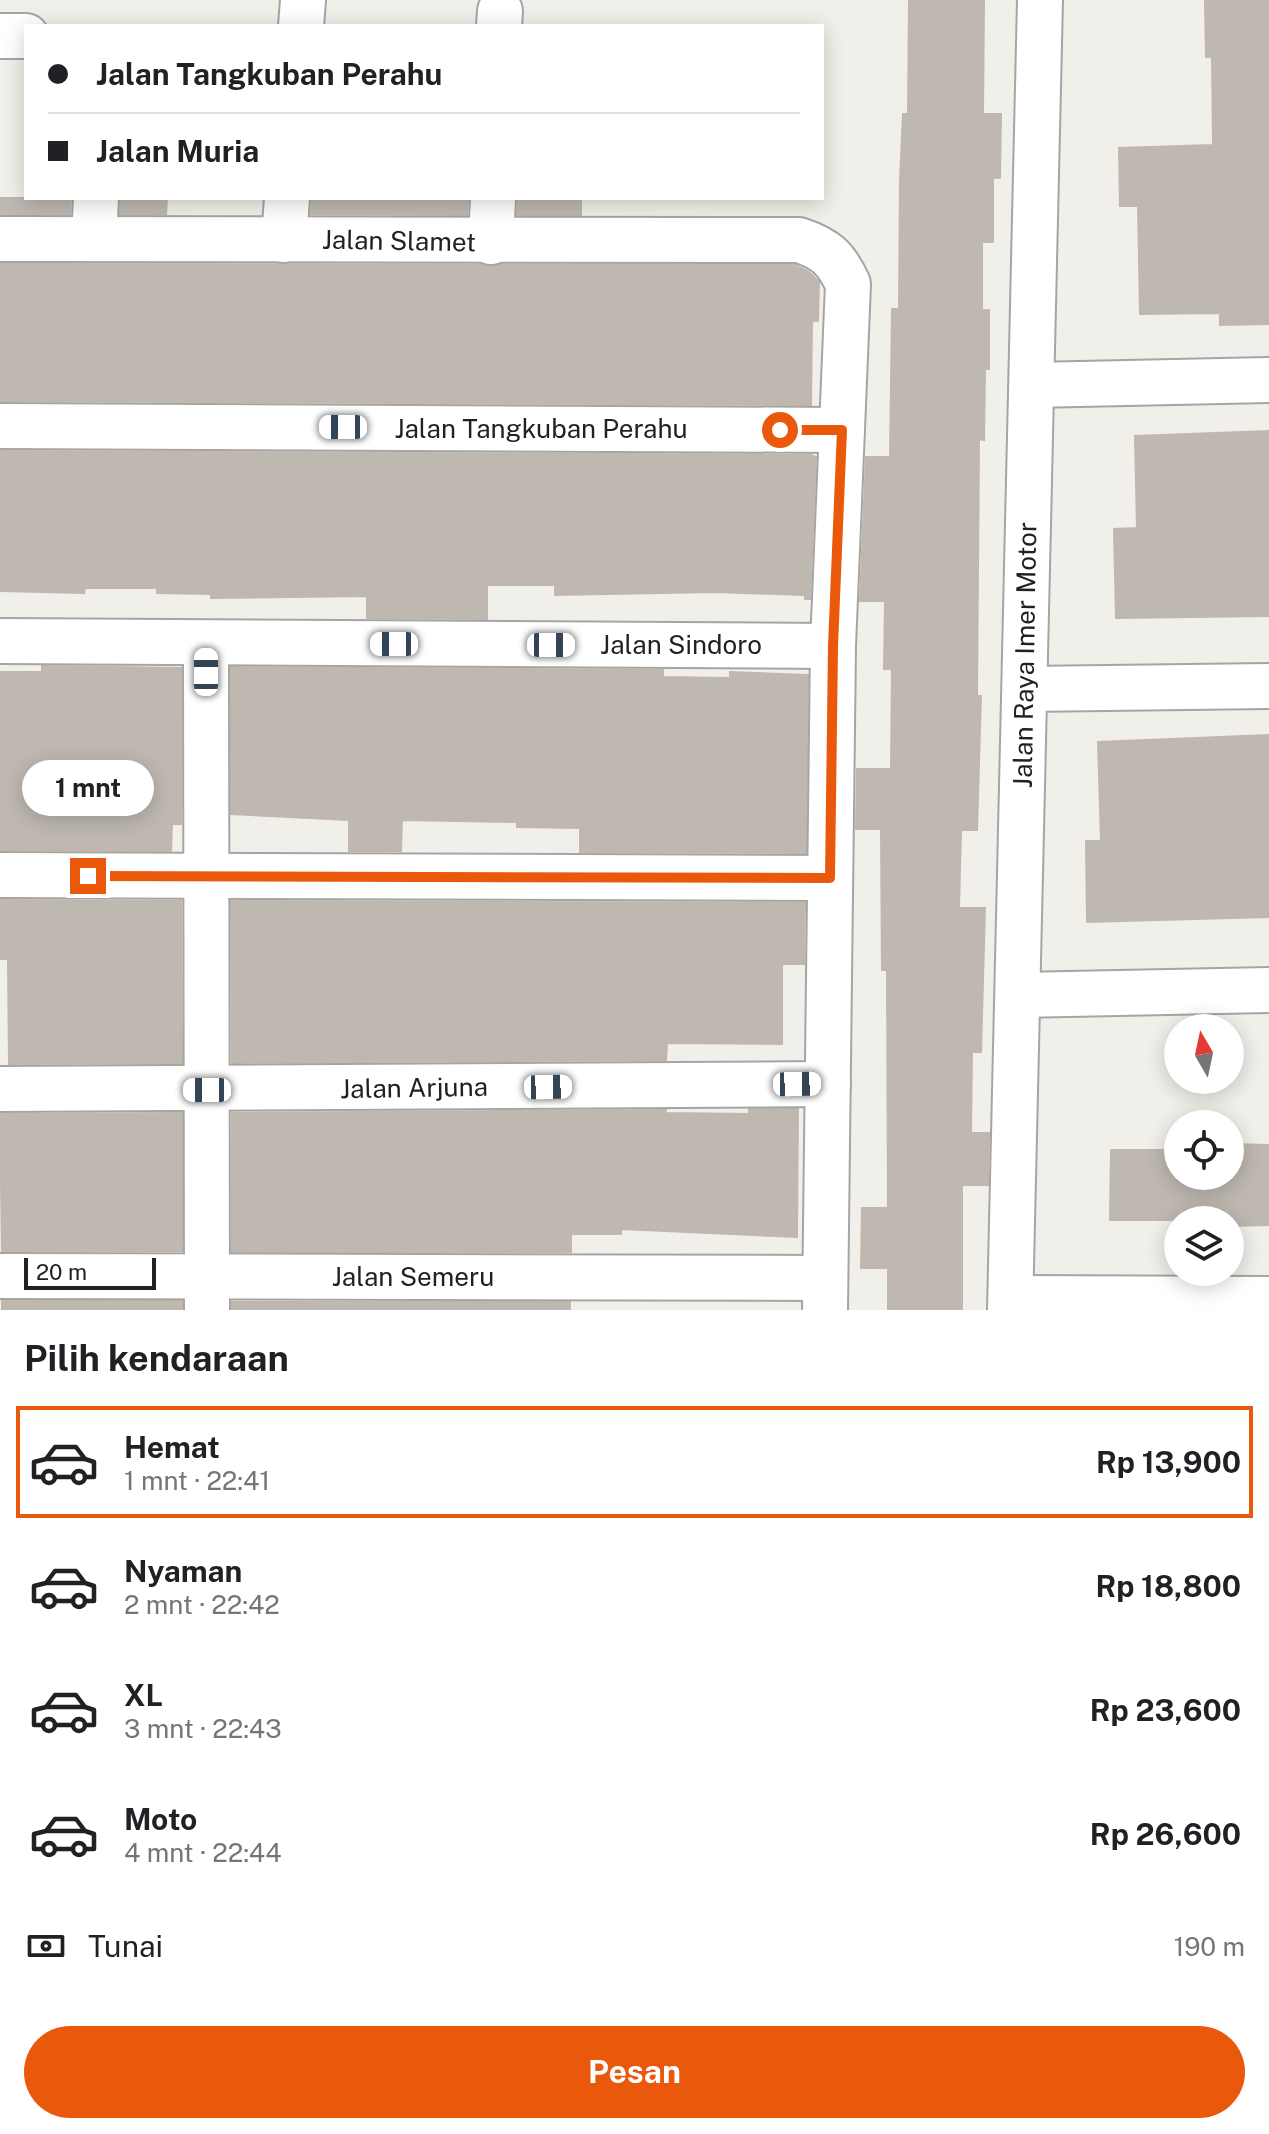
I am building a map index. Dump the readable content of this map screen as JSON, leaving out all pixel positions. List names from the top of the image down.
{
  "streets": {
    "street": [
      "Jalan Slamet",
      "Jalan Tangkuban Perahu",
      "Jalan Sindoro",
      "Jalan Raya Imer Motor",
      "Jalan Arjuna",
      "Jalan Semeru"
    ]
  },
  "crossings": [
    ["Jalan Slamet", "Jalan Tangkuban Perahu"]
  ],
  "scale_bar": "20 m",
  "north": "top",
  "page": {
    "banner": ["Jalan Tangkuban Perahu", "Jalan Muria"],
    "bubble": "1 mnt",
    "scale": "20 m",
    "heading": "Pilih kendaraan",
    "list": [
      {
        "name": "Hemat",
        "note": "1 mnt · 22:41",
        "value": "Rp 13,900"
      },
      {
        "name": "Nyaman",
        "note": "2 mnt · 22:42",
        "value": "Rp 18,800"
      },
      {
        "name": "XL",
        "note": "3 mnt · 22:43",
        "value": "Rp 23,600"
      },
      {
        "name": "Moto",
        "note": "4 mnt · 22:44",
        "value": "Rp 26,600"
      }
    ],
    "pay": ["Tunai", "190 m"],
    "buttons": "Pesan"
  }
}
